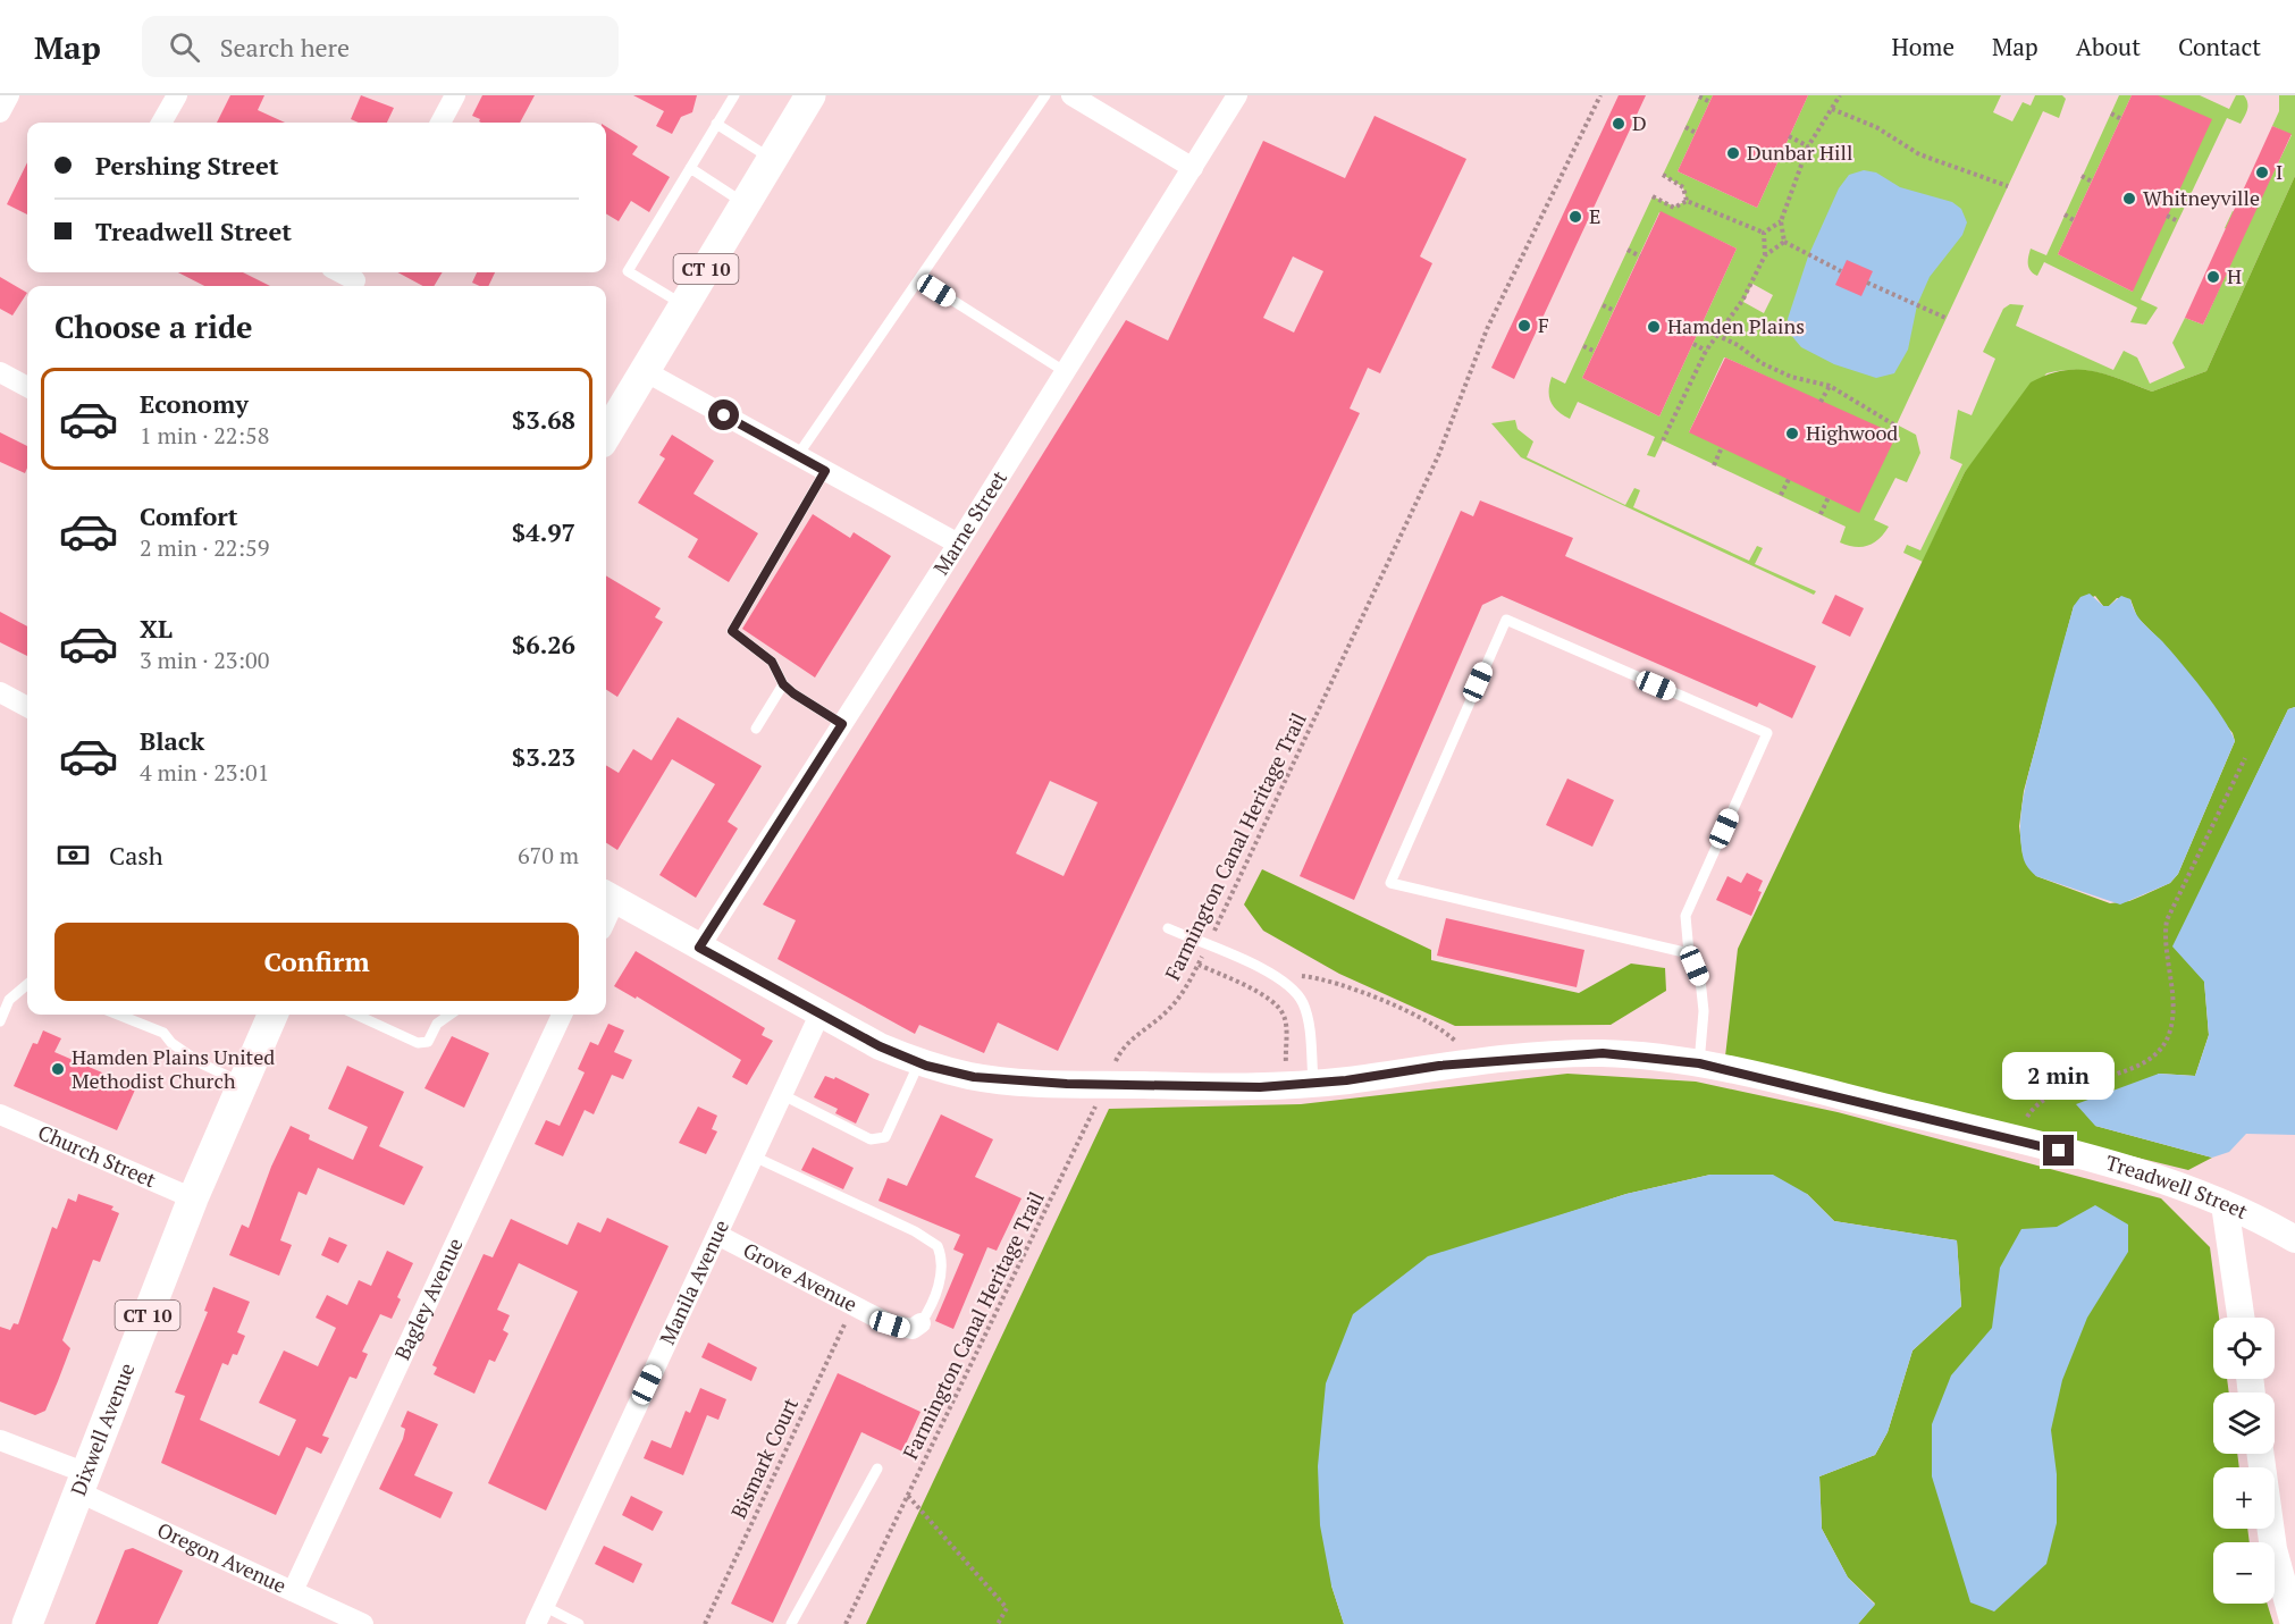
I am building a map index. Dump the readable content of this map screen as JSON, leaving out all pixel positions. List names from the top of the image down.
{
  "streets": {
    "main road": ["CT 10", "Dixwell Avenue"],
    "street": [
      "Marne Street",
      "Church Street",
      "Treadwell Street",
      "Grove Avenue",
      "Manila Avenue",
      "Bagley Avenue",
      "Oregon Avenue"
    ],
    "path": ["Farmington Canal Heritage Trail", "Bismark Court"]
  },
  "crossings": [
    ["Marne Street", "Treadwell Street"],
    ["Church Street", "Dixwell Avenue"],
    ["Treadwell Street", "Manila Avenue"],
    ["Grove Avenue", "Manila Avenue"],
    ["Grove Avenue", "Bismark Court"],
    ["Bagley Avenue", "Oregon Avenue"],
    ["Dixwell Avenue", "Oregon Avenue"]
  ],
  "places": [
    "D",
    "Dunbar Hill",
    "I",
    "Whitneyville",
    "E",
    "H",
    "F",
    "Hamden Plains",
    "Highwood",
    "Hamden Plains United Methodist Church"
  ],
  "page": {
    "header": "Map",
    "search": "Search here",
    "nav": [
      "Home",
      "Map",
      "About",
      "Contact"
    ],
    "banner": ["Pershing Street", "Treadwell Street"],
    "heading": "Choose a ride",
    "list": [
      {
        "name": "Economy",
        "note": "1 min · 22:58",
        "value": "$3.68"
      },
      {
        "name": "Comfort",
        "note": "2 min · 22:59",
        "value": "$4.97"
      },
      {
        "name": "XL",
        "note": "3 min · 23:00",
        "value": "$6.26"
      },
      {
        "name": "Black",
        "note": "4 min · 23:01",
        "value": "$3.23"
      }
    ],
    "pay": ["Cash", "670 m"],
    "buttons": "Confirm",
    "bubble": "2 min",
    "map_buttons": ["+", "−"]
  }
}
